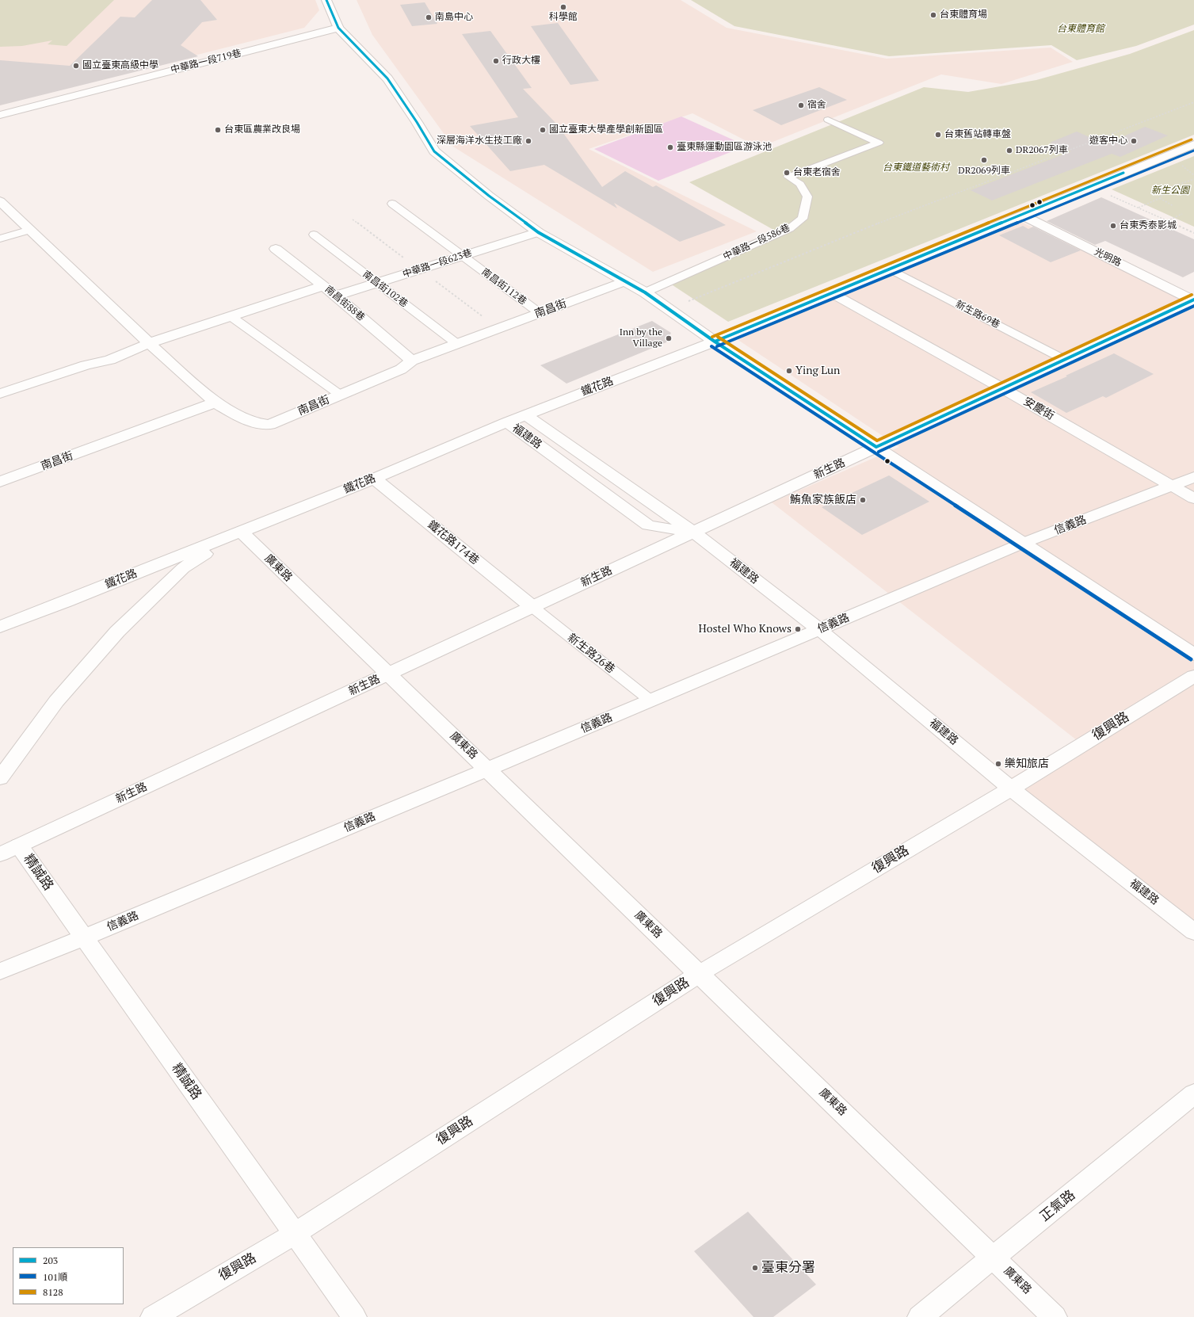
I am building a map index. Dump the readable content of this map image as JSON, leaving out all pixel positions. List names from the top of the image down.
{
  "streets": {
    "street": [
      "中華路一段719巷",
      "光明路",
      "中華路一段623巷",
      "南昌街88巷",
      "南昌街",
      "鐵花路",
      "安慶街",
      "福建路",
      "新生路",
      "信義路",
      "鐵花路174巷",
      "廣東路",
      "復興路",
      "精誠路",
      "正氣路"
    ],
    "lane": [
      "中華路一段586巷",
      "南昌街112巷",
      "南昌街102巷",
      "新生路69巷",
      "新生路26巷"
    ]
  },
  "crossings": [
    ["光明路", "鐵花路"],
    ["光明路", "新生路"],
    ["中華路一段623巷", "南昌街112巷"],
    ["中華路一段623巷", "南昌街102巷"],
    ["中華路一段623巷", "南昌街88巷"],
    ["南昌街112巷", "南昌街"],
    ["南昌街102巷", "南昌街"],
    ["南昌街88巷", "南昌街"],
    ["新生路69巷", "鐵花路"],
    ["新生路69巷", "新生路"],
    ["鐵花路", "安慶街"],
    ["鐵花路", "福建路"],
    ["鐵花路", "鐵花路174巷"],
    ["鐵花路", "廣東路"],
    ["安慶街", "新生路"],
    ["安慶街", "信義路"],
    ["福建路", "新生路"],
    ["福建路", "信義路"],
    ["福建路", "復興路"],
    ["新生路", "鐵花路174巷"],
    ["新生路", "廣東路"],
    ["新生路", "新生路26巷"],
    ["新生路", "精誠路"],
    ["信義路", "廣東路"],
    ["信義路", "新生路26巷"],
    ["信義路", "精誠路"],
    ["鐵花路174巷", "新生路26巷"],
    ["廣東路", "復興路"],
    ["廣東路", "正氣路"],
    ["復興路", "精誠路"]
  ],
  "parks": ["台東體育館", "台東鐵道藝術村", "新生公園"],
  "places": [
    "科學館",
    "台東體育場",
    "南島中心",
    "行政大樓",
    "國立臺東高級中學",
    "宿舍",
    "台東區農業改良場",
    "國立臺東大學產學創新園區",
    "台東舊站轉車盤",
    "深層海洋水生技工廠",
    "遊客中心",
    "臺東縣運動園區游泳池",
    "DR2067列車",
    "DR2069列車",
    "台東老宿舍",
    "台東秀泰影城",
    "Inn by the Village",
    "Ying Lun",
    "鮪魚家族飯店",
    "Hostel Who Knows",
    "樂知旅店",
    "臺東分署"
  ],
  "lines": ["transit line 203", "transit line 8128", "transit line 101順"],
  "legend": ["203", "101順", "8128"]
}
